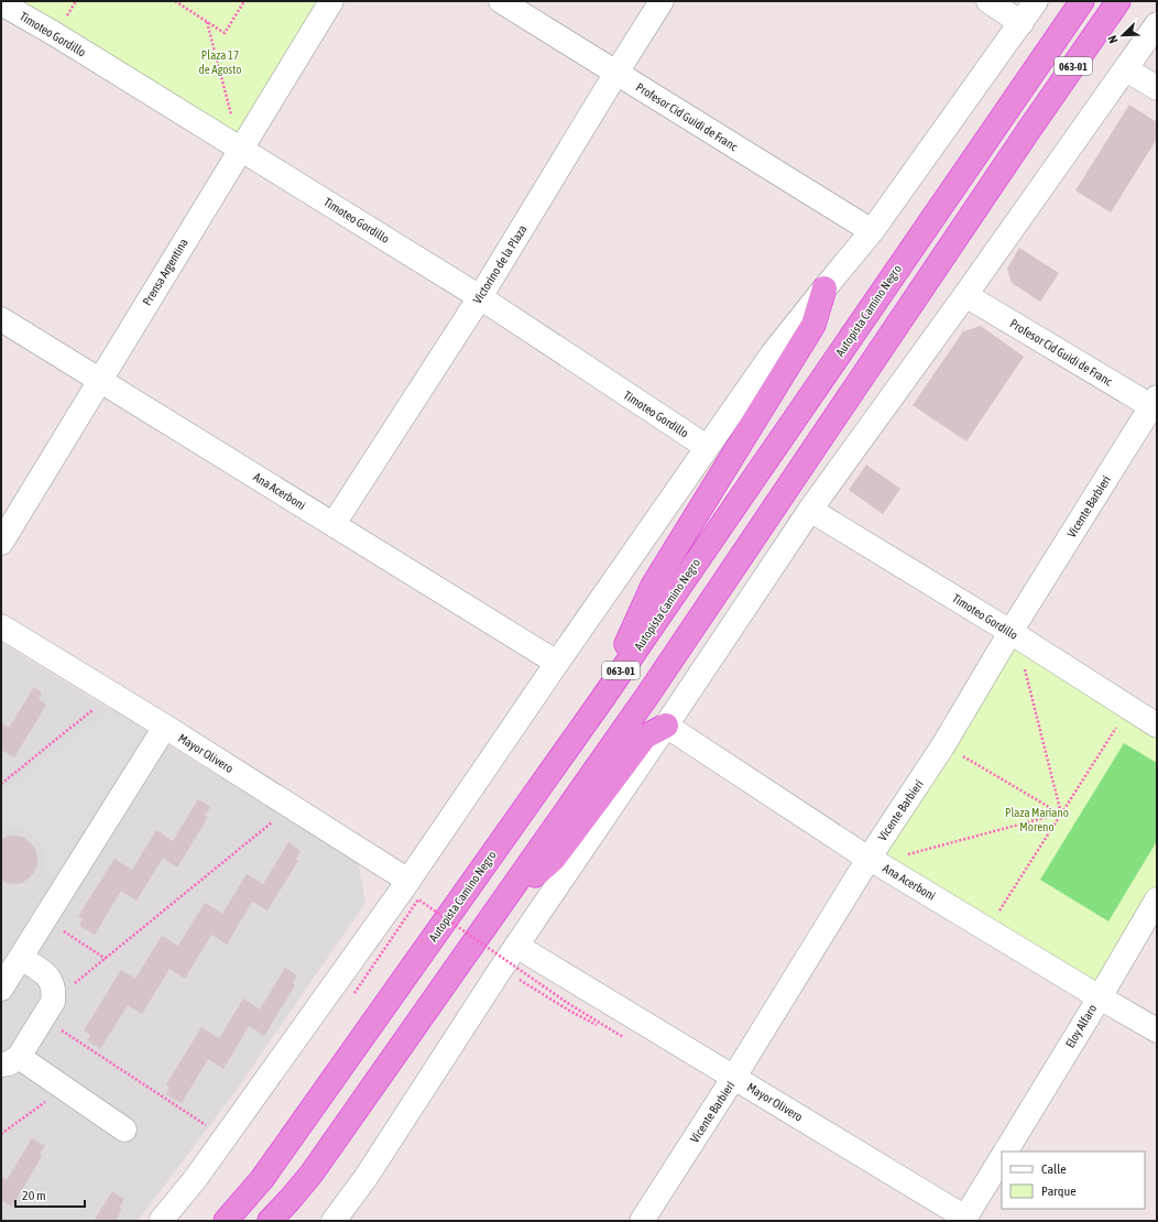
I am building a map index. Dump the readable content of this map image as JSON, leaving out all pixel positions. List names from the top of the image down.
{
  "streets": {
    "highway": ["063-01", "Autopista Camino Negro"],
    "street": [
      "Timoteo Gordillo",
      "Profesor Cid Guidi de Franc",
      "Victorino de la Plaza",
      "Prensa Argentina",
      "Ana Acerboni",
      "Vicente Barbieri",
      "Mayor Olivero",
      "Eloy Alfaro"
    ]
  },
  "crossings": [
    ["Timoteo Gordillo", "Victorino de la Plaza"],
    ["Timoteo Gordillo", "Prensa Argentina"],
    ["Timoteo Gordillo", "Vicente Barbieri"],
    ["Profesor Cid Guidi de Franc", "Victorino de la Plaza"],
    ["Profesor Cid Guidi de Franc", "Vicente Barbieri"],
    ["Victorino de la Plaza", "Ana Acerboni"],
    ["Prensa Argentina", "Ana Acerboni"],
    ["Ana Acerboni", "Vicente Barbieri"],
    ["Ana Acerboni", "Eloy Alfaro"],
    ["Vicente Barbieri", "Mayor Olivero"]
  ],
  "parks": ["Plaza 17 de Agosto", "Plaza Mariano Moreno"],
  "legend": ["Calle", "Parque"],
  "scale_bar": "20 m",
  "north": "bottom left"
}
